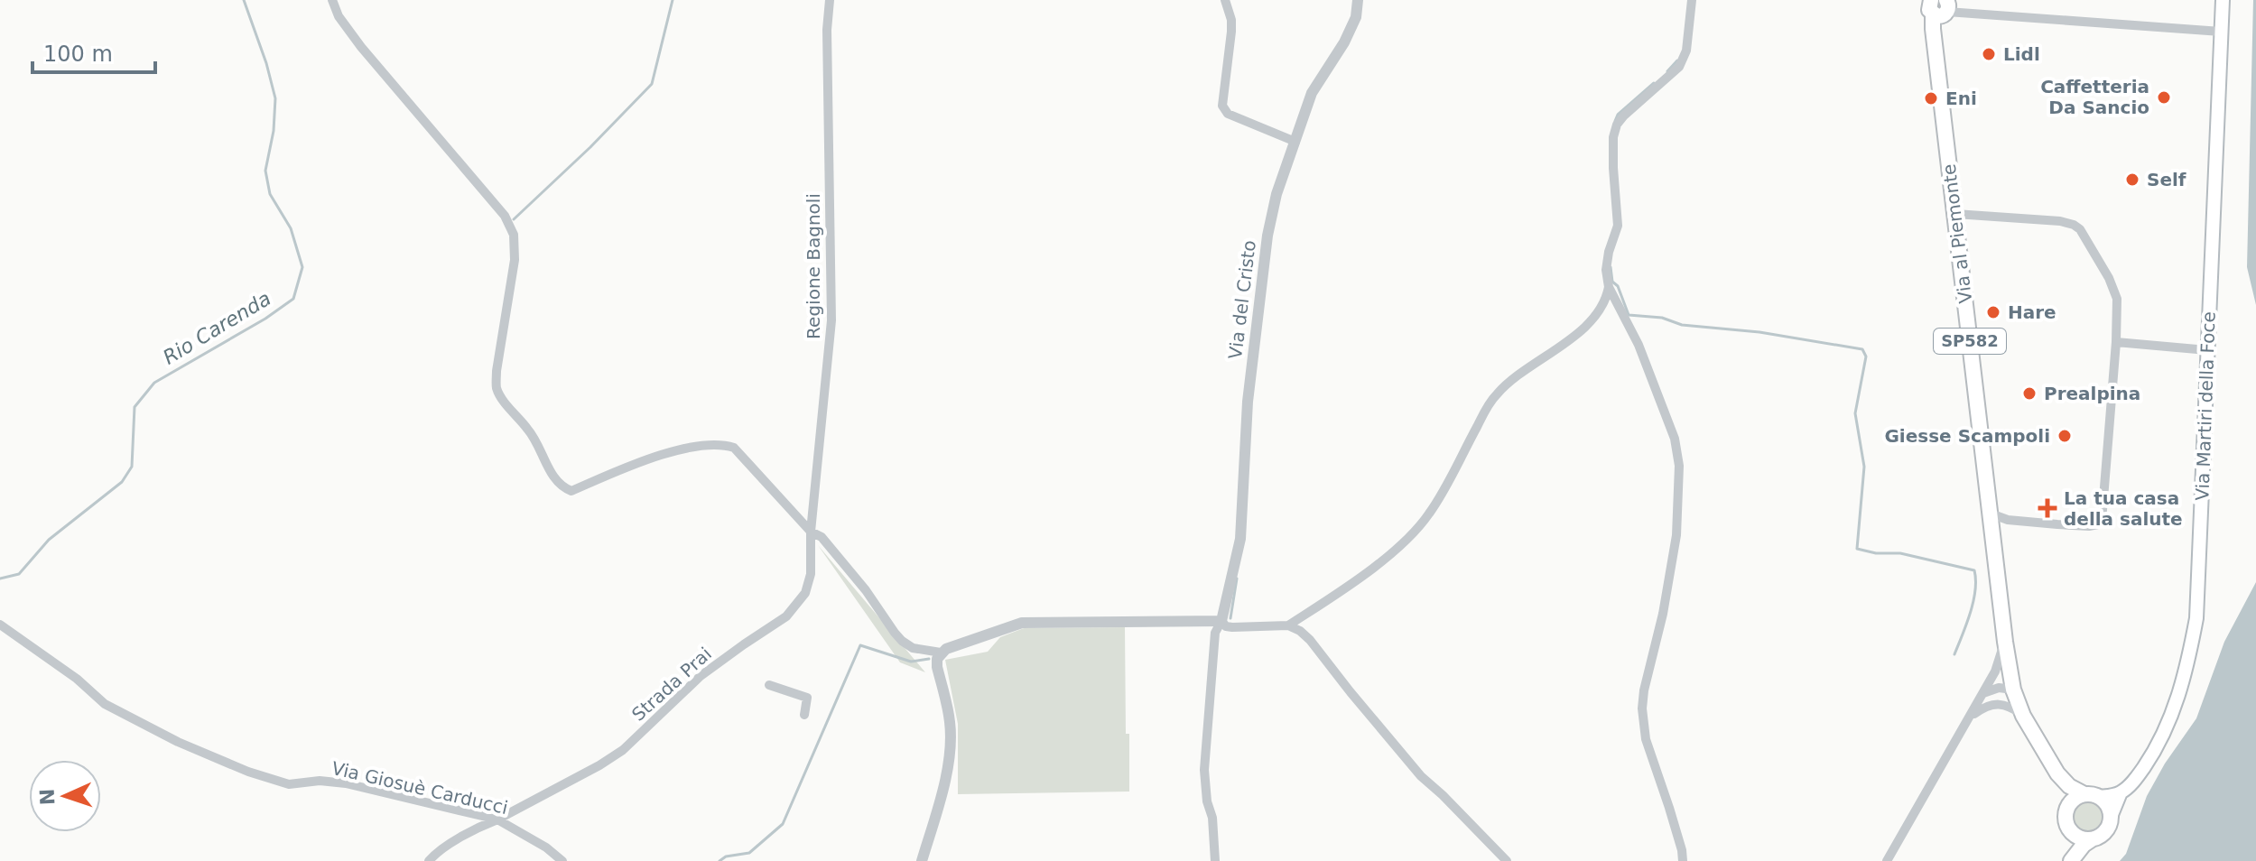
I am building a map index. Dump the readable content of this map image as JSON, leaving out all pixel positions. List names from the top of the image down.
{
  "streets": {
    "main road": ["Via al Piemonte", "SP582", "Via Martiri della Foce"],
    "street": [
      "Regione Bagnoli",
      "Via del Cristo",
      "Strada Prai",
      "Via Giosuè Carducci"
    ]
  },
  "crossings": [
    ["Via al Piemonte", "Via Martiri della Foce"],
    ["Regione Bagnoli", "Strada Prai"],
    ["Strada Prai", "Via Giosuè Carducci"]
  ],
  "water": ["Rio Carenda"],
  "places": {
    "other": [
      "Lidl",
      "Caffetteria Da Sancio",
      "Eni",
      "Self",
      "Hare",
      "Prealpina",
      "Giesse Scampoli"
    ],
    "health": ["La tua casa della salute"]
  },
  "scale_bar": "100 m",
  "north": "left"
}
